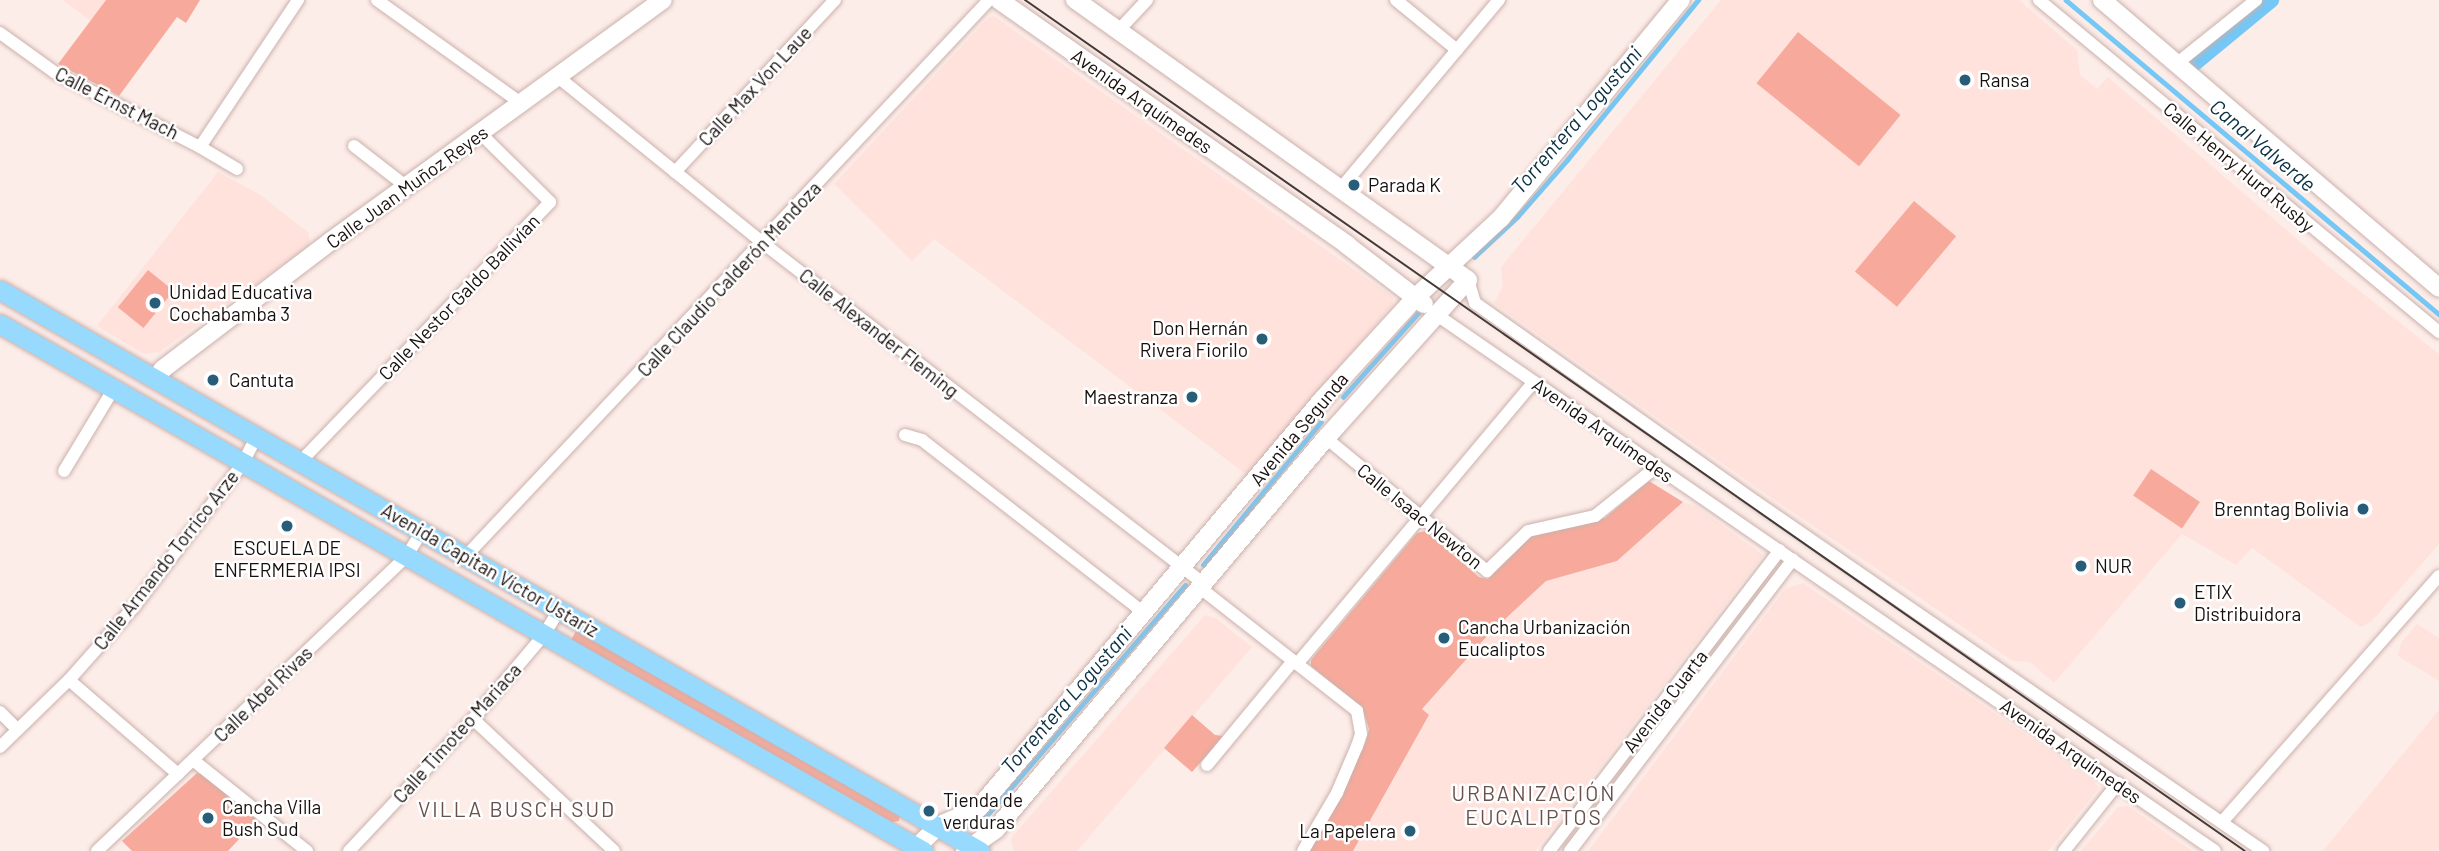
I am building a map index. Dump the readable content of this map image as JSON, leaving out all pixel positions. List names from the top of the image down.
{
  "streets": {
    "main road": [
      "Avenida Arquímedes",
      "Calle Henry Hurd Rusby",
      "Calle Juan Muñoz Reyes",
      "Avenida Segunda",
      "Avenida Capitan Víctor Ustariz"
    ],
    "street": [
      "Calle Max Von Laue",
      "Calle Ernst Mach",
      "Calle Claudio Calderón Mendoza",
      "Calle Nestor Galdo Ballivían",
      "Calle Alexander Fleming",
      "Calle Isaac Newton",
      "Calle Armando Torrico Arze",
      "Calle Abel Rivas",
      "Avenida Cuarta",
      "Calle Timoteo Mariaca"
    ]
  },
  "crossings": [
    ["Calle Max Von Laue", "Calle Alexander Fleming"],
    ["Avenida Arquímedes", "Avenida Segunda"],
    ["Avenida Arquímedes", "Calle Isaac Newton"],
    ["Avenida Arquímedes", "Avenida Cuarta"],
    ["Calle Juan Muñoz Reyes", "Calle Nestor Galdo Ballivían"],
    ["Calle Juan Muñoz Reyes", "Calle Alexander Fleming"],
    ["Calle Juan Muñoz Reyes", "Avenida Capitan Víctor Ustariz"],
    ["Calle Claudio Calderón Mendoza", "Calle Alexander Fleming"],
    ["Calle Claudio Calderón Mendoza", "Avenida Capitan Víctor Ustariz"],
    ["Calle Nestor Galdo Ballivían", "Avenida Capitan Víctor Ustariz"],
    ["Calle Alexander Fleming", "Avenida Segunda"],
    ["Avenida Segunda", "Calle Isaac Newton"],
    ["Avenida Segunda", "Avenida Capitan Víctor Ustariz"],
    ["Calle Armando Torrico Arze", "Avenida Capitan Víctor Ustariz"],
    ["Avenida Capitan Víctor Ustariz", "Calle Abel Rivas"],
    ["Avenida Capitan Víctor Ustariz", "Calle Timoteo Mariaca"]
  ],
  "districts": ["URBANIZACIÓN EUCALIPTOS", "VILLA BUSCH SUD"],
  "water": ["Torrentera Logustani", "Canal Valverde"],
  "places": [
    "Ransa",
    "Parada K",
    "Unidad Educativa Cochabamba 3",
    "Don Hernán Rivera Fiorilo",
    "Cantuta",
    "Maestranza",
    "Brenntag Bolivia",
    "ESCUELA DE ENFERMERIA IPSI",
    "NUR",
    "ETIX Distribuidora",
    "Cancha Urbanización Eucaliptos",
    "Tienda de verduras",
    "Cancha Villa Bush Sud",
    "La Papelera"
  ]
}
